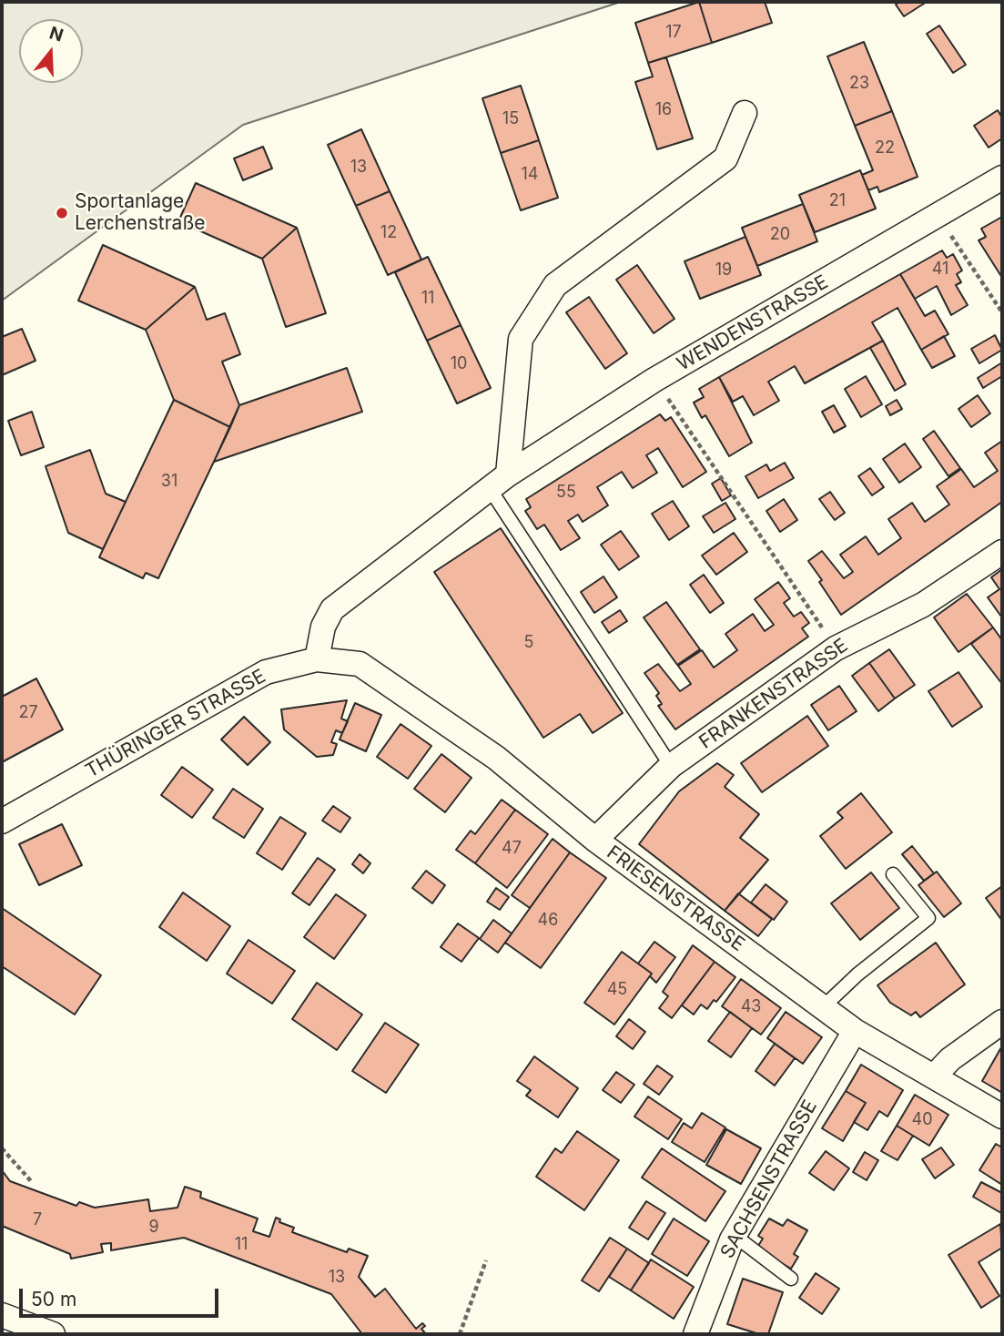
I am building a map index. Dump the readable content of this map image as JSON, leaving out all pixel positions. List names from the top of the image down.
{
  "streets": {
    "street": [
      "WENDENSTRASSE",
      "FRANKENSTRASSE",
      "THÜRINGER STRASSE",
      "FRIESENSTRASSE",
      "SACHSENSTRASSE"
    ]
  },
  "crossings": [
    ["WENDENSTRASSE", "THÜRINGER STRASSE"],
    ["FRANKENSTRASSE", "FRIESENSTRASSE"],
    ["THÜRINGER STRASSE", "FRIESENSTRASSE"],
    ["FRIESENSTRASSE", "SACHSENSTRASSE"]
  ],
  "places": ["Sportanlage Lerchenstraße"],
  "house_numbers": [
    "17",
    "23",
    "16",
    "15",
    "22",
    "13",
    "14",
    "21",
    "12",
    "20",
    "41",
    "19",
    "11",
    "10",
    "31",
    "55",
    "5",
    "27",
    "47",
    "46",
    "45",
    "43",
    "40",
    "7",
    "9",
    "11",
    "13"
  ],
  "scale_bar": "50 m",
  "north": "top"
}
